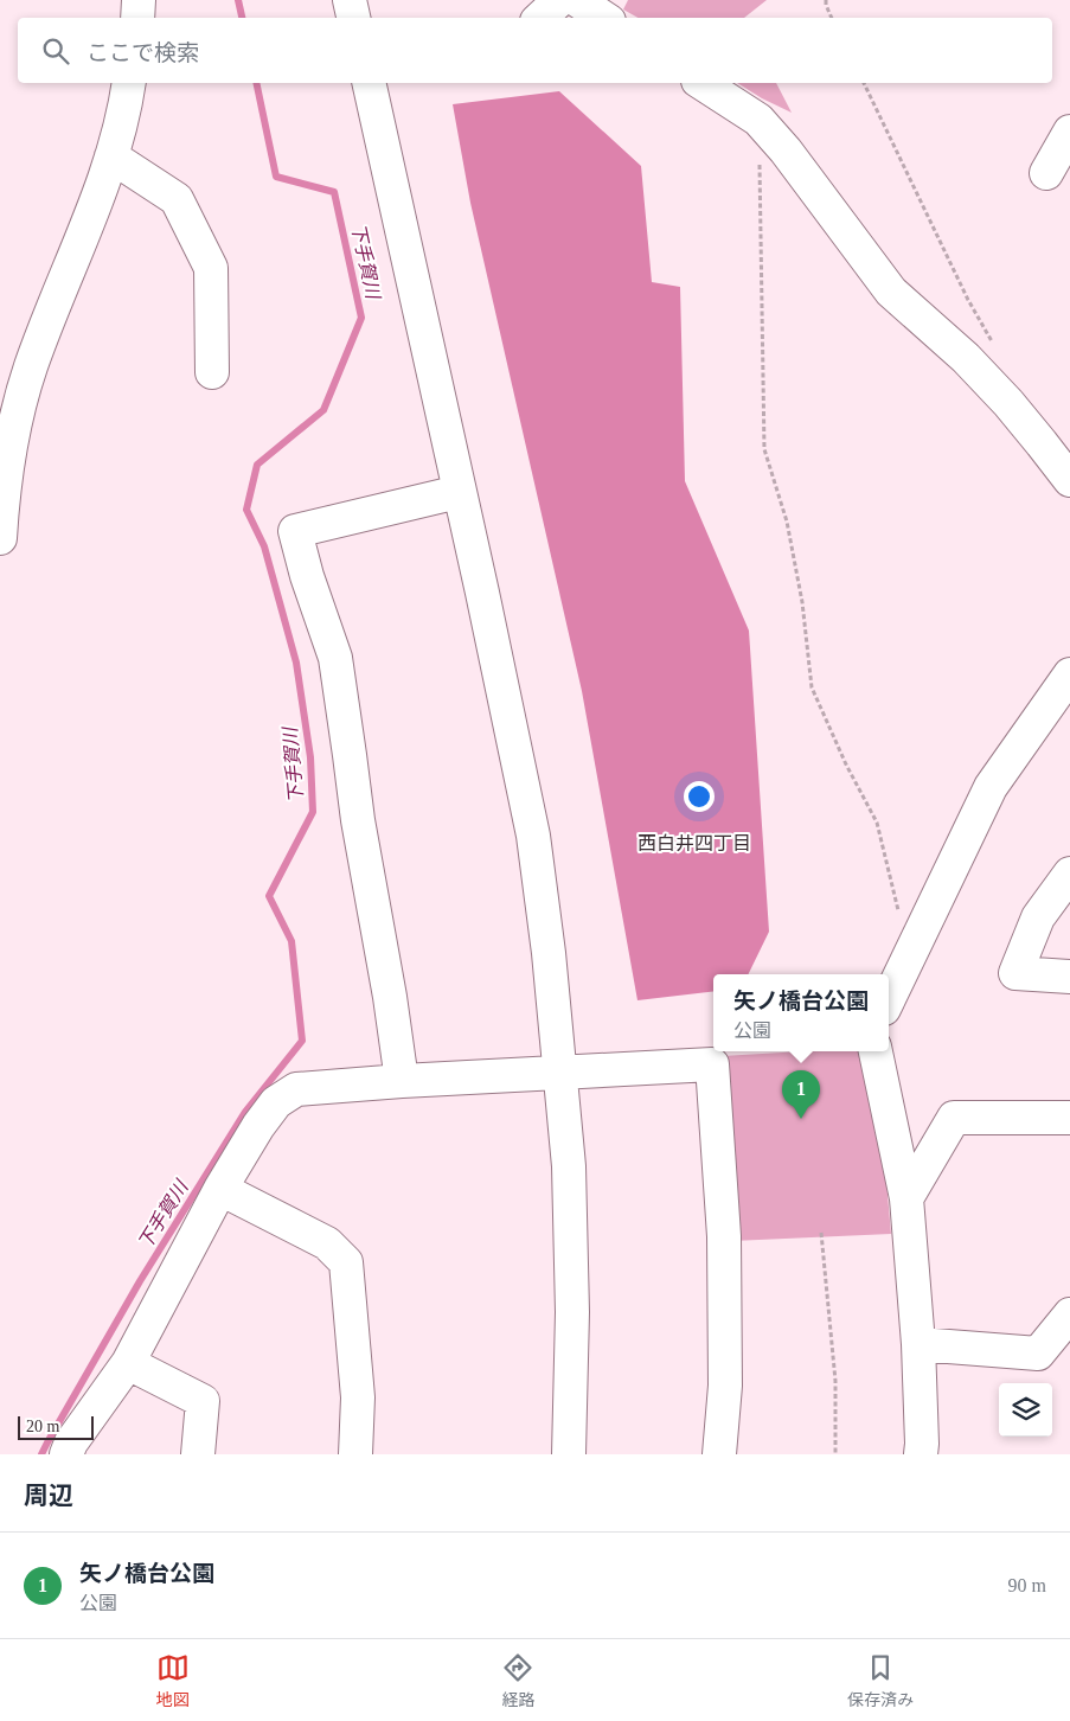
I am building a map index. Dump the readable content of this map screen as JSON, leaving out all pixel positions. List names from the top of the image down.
{
  "districts": ["西白井四丁目"],
  "water": ["下手賀川"],
  "scale_bar": "20 m",
  "page": {
    "search": "ここで検索",
    "popup": ["矢ノ橋台公園", "公園"],
    "pins": "1",
    "scale": "20 m",
    "heading": "周辺",
    "list": [
      {
        "mark": "1",
        "name": "矢ノ橋台公園",
        "note": "公園",
        "value": "90 m"
      }
    ],
    "nav": ["地図", "経路", "保存済み"]
  }
}
